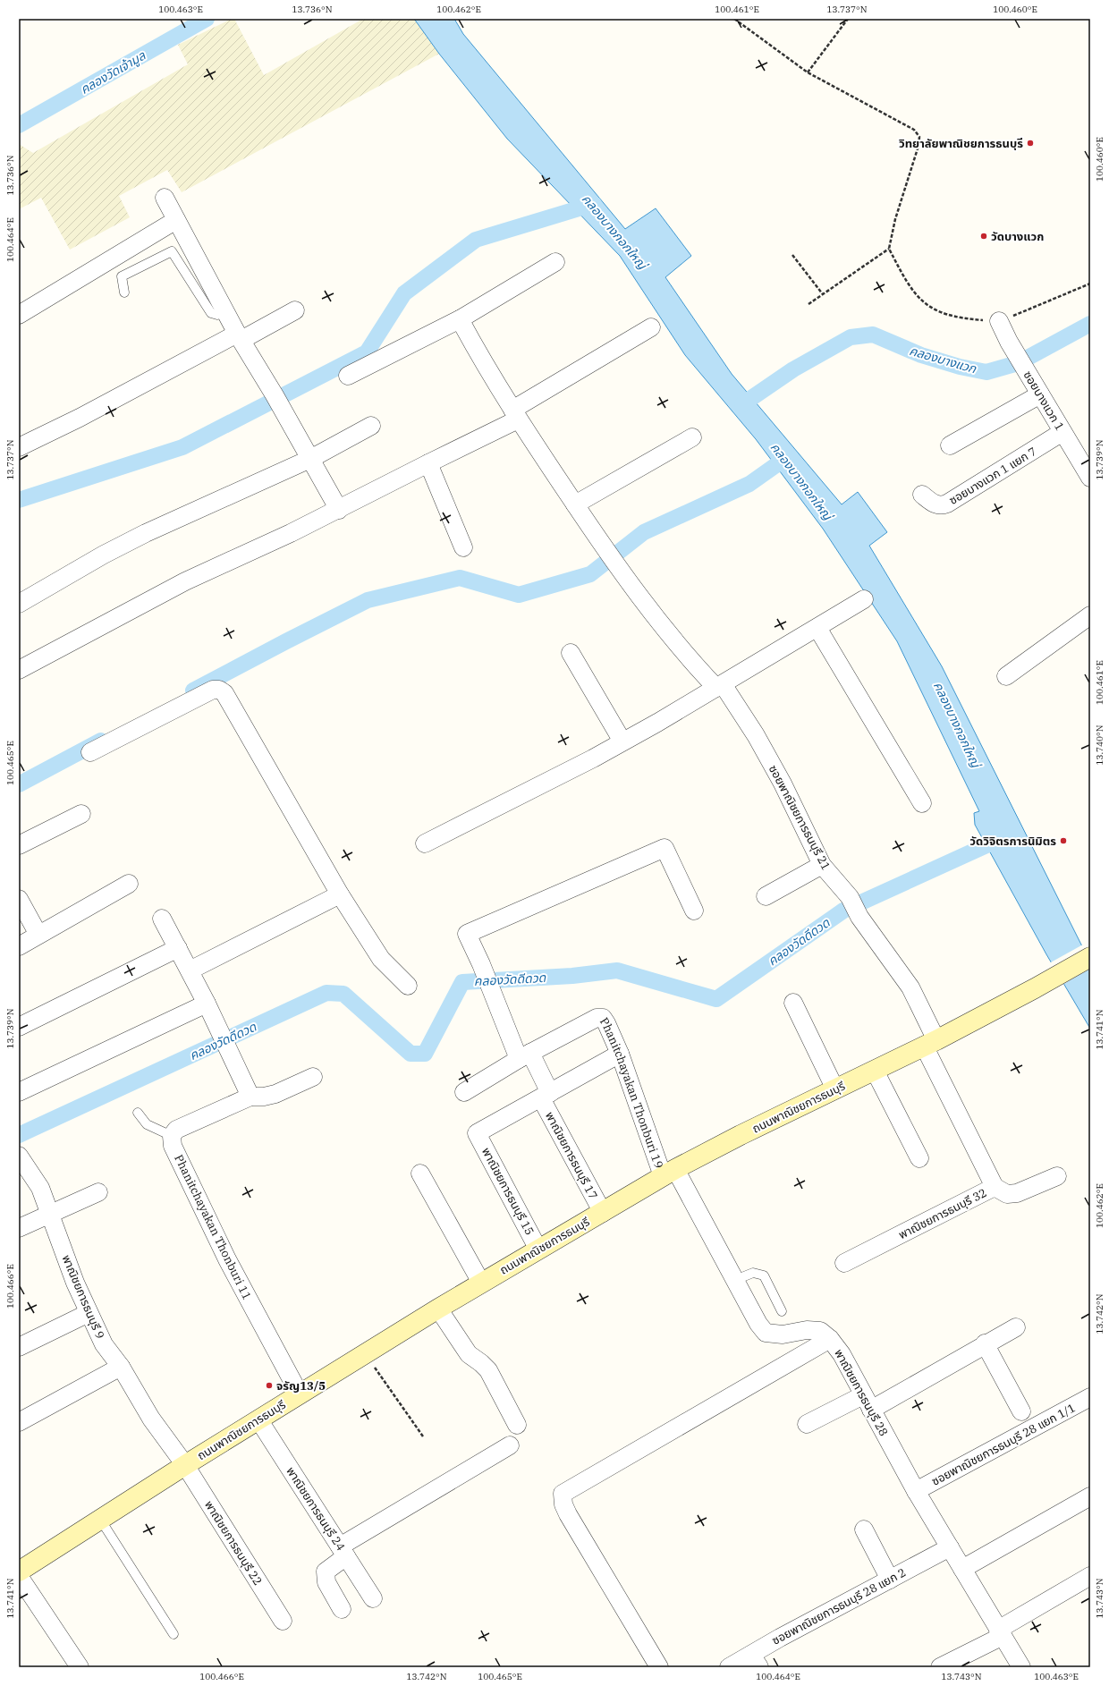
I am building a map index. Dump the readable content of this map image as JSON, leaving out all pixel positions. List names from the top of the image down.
{
  "streets": {
    "main road": ["ถนนพาณิชยการธนบุรี"],
    "street": [
      "ซอยบางแวก 1",
      "ซอยบางแวก 1 แยก 7",
      "ซอยพาณิชยการธนบุรี 21",
      "Phanitchayakan Thonburi 19",
      "พาณิชยการธนบุรี 17",
      "พาณิชยการธนบุรี 15",
      "พาณิชยการธนบุรี 32",
      "Phanitchayakan Thonburi 11",
      "พาณิชยการธนบุรี 9",
      "พาณิชยการธนบุรี 28",
      "ซอยพาณิชยการธนบุรี 28 แยก 1/1",
      "พาณิชยการธนบุรี 24",
      "พาณิชยการธนบุรี 22",
      "ซอยพาณิชยการธนบุรี 28 แยก 2"
    ]
  },
  "crossings": [
    ["ซอยบางแวก 1", "ซอยบางแวก 1 แยก 7"],
    ["ซอยพาณิชยการธนบุรี 21", "ถนนพาณิชยการธนบุรี"],
    ["ซอยพาณิชยการธนบุรี 21", "พาณิชยการธนบุรี 32"],
    ["Phanitchayakan Thonburi 19", "ถนนพาณิชยการธนบุรี"],
    ["Phanitchayakan Thonburi 19", "พาณิชยการธนบุรี 17"],
    ["Phanitchayakan Thonburi 19", "พาณิชยการธนบุรี 28"],
    ["ถนนพาณิชยการธนบุรี", "พาณิชยการธนบุรี 17"],
    ["ถนนพาณิชยการธนบุรี", "พาณิชยการธนบุรี 15"],
    ["ถนนพาณิชยการธนบุรี", "พาณิชยการธนบุรี 32"],
    ["ถนนพาณิชยการธนบุรี", "Phanitchayakan Thonburi 11"],
    ["ถนนพาณิชยการธนบุรี", "พาณิชยการธนบุรี 9"],
    ["ถนนพาณิชยการธนบุรี", "พาณิชยการธนบุรี 28"],
    ["ถนนพาณิชยการธนบุรี", "พาณิชยการธนบุรี 24"],
    ["ถนนพาณิชยการธนบุรี", "พาณิชยการธนบุรี 22"],
    ["พาณิชยการธนบุรี 17", "พาณิชยการธนบุรี 15"],
    ["พาณิชยการธนบุรี 9", "พาณิชยการธนบุรี 22"],
    ["พาณิชยการธนบุรี 28", "ซอยพาณิชยการธนบุรี 28 แยก 1/1"],
    ["พาณิชยการธนบุรี 28", "ซอยพาณิชยการธนบุรี 28 แยก 2"]
  ],
  "water": [
    "คลองวัดเจ้ามูล",
    "คลองบางกอกใหญ่",
    "คลองบางแวก",
    "คลองวัดดีดวด"
  ],
  "places": [
    "วิทยาลัยพาณิชยการธนบุรี",
    "วัดบางแวก",
    "วัดวิจิตรการนิมิตร",
    "จรัญ13/5"
  ],
  "coordinates": [
    "100.463°E",
    "13.736°N",
    "100.462°E",
    "100.461°E",
    "13.737°N",
    "100.460°E",
    "100.464°E",
    "13.739°N",
    "13.740°N",
    "100.465°E",
    "13.741°N",
    "100.466°E",
    "13.742°N",
    "13.743°N"
  ]
}
